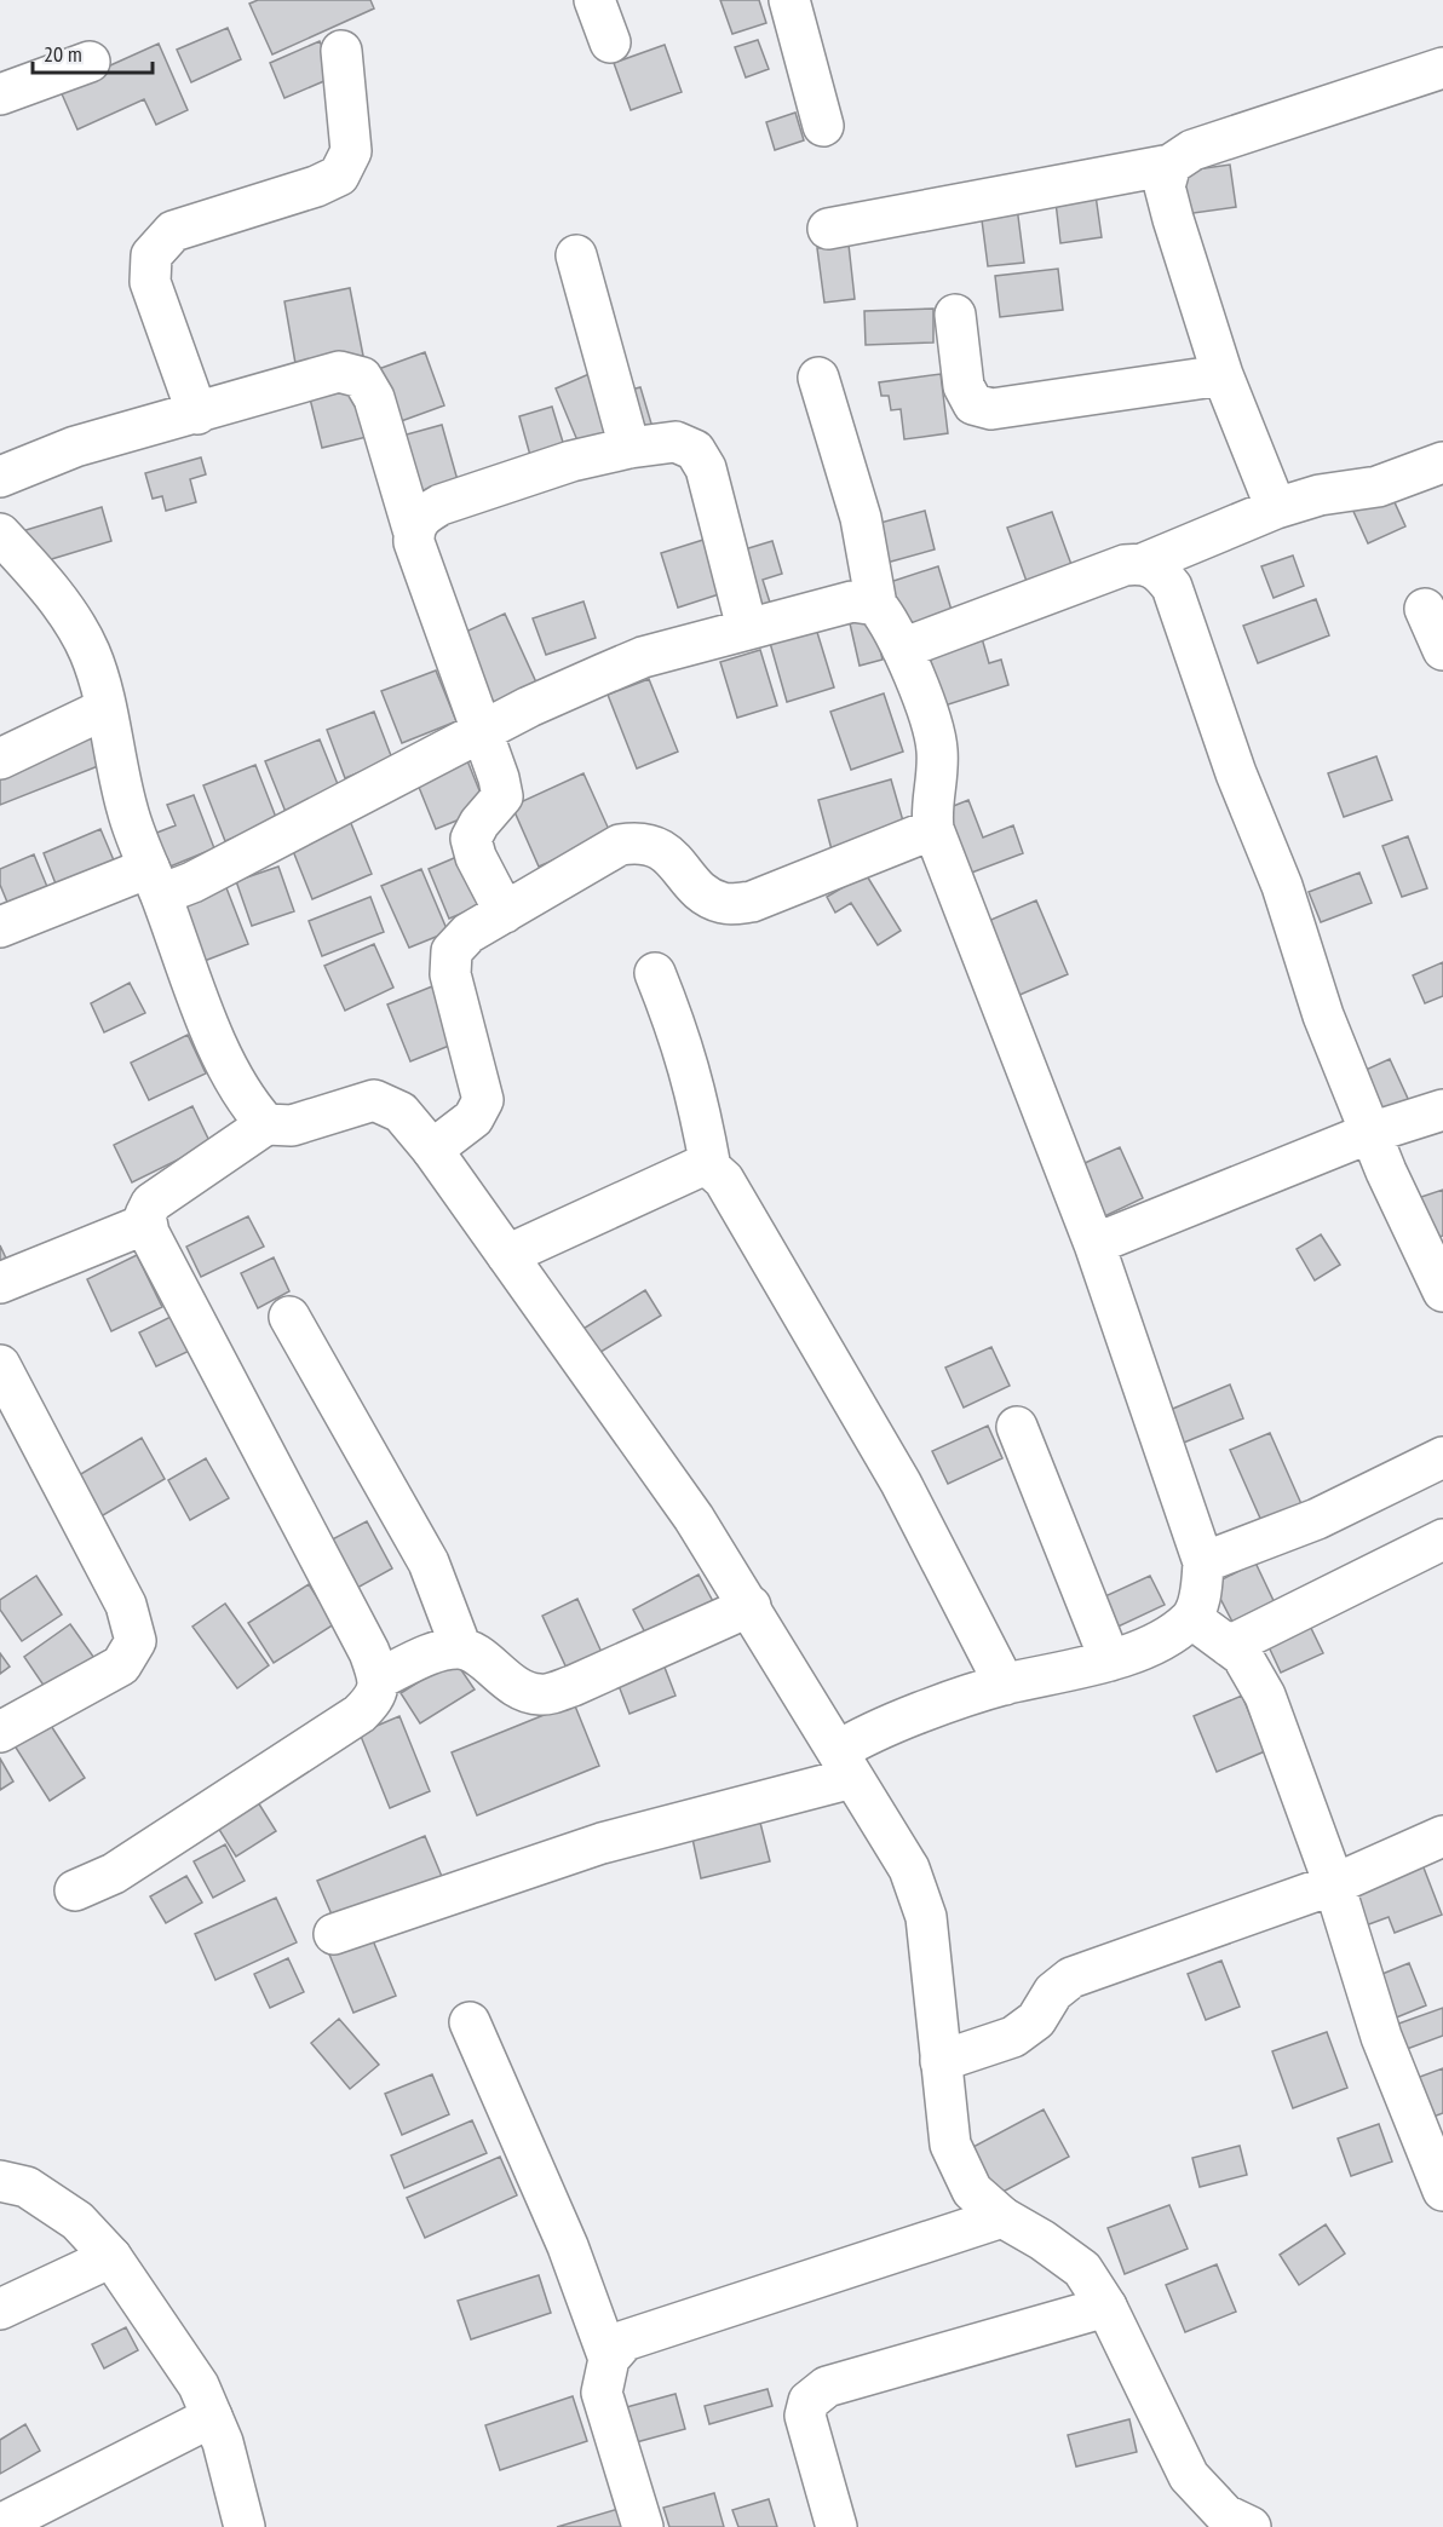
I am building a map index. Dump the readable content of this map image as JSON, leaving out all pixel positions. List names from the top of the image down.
{
  "scale_bar": "20 m"
}
